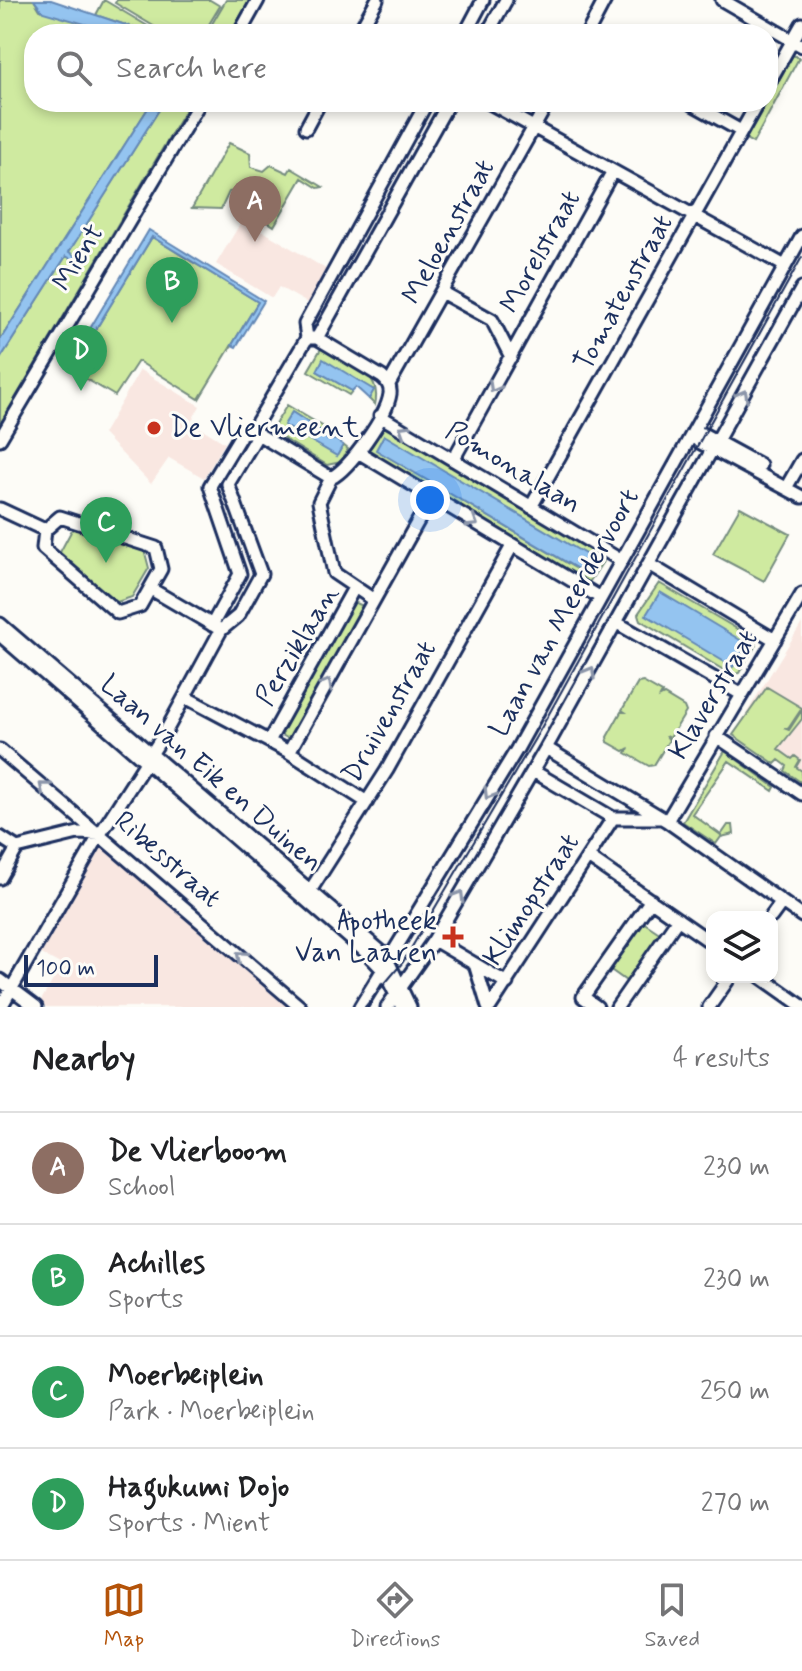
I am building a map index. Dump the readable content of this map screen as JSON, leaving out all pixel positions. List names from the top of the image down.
{
  "streets": {
    "street": [
      "Meloenstraat",
      "Morelstraat",
      "Mient",
      "Tomatenstraat",
      "Pomonalaan",
      "Laan van Meerdervoort",
      "Perziklaan",
      "Klaverstraat",
      "Druivenstraat",
      "Laan van Eik en Duinen",
      "Ribesstraat",
      "Klimopstraat"
    ]
  },
  "crossings": [
    ["Meloenstraat", "Morelstraat"],
    ["Meloenstraat", "Pomonalaan"],
    ["Morelstraat", "Pomonalaan"],
    ["Tomatenstraat", "Pomonalaan"],
    ["Pomonalaan", "Laan van Meerdervoort"],
    ["Laan van Meerdervoort", "Laan van Eik en Duinen"],
    ["Druivenstraat", "Laan van Eik en Duinen"]
  ],
  "one_way": ["Ribesstraat"],
  "places": {
    "other": ["De Vliermeent"],
    "health": ["Apotheek Van Laaren"]
  },
  "scale_bar": "100 m",
  "page": {
    "search": "Search here",
    "pins": [
      "A",
      "B",
      "D",
      "C"
    ],
    "scale": "100 m",
    "heading": ["Nearby", "4 results"],
    "list": [
      {
        "mark": "A",
        "name": "De Vlierboom",
        "note": "School",
        "value": "230 m"
      },
      {
        "mark": "B",
        "name": "Achilles",
        "note": "Sports",
        "value": "230 m"
      },
      {
        "mark": "C",
        "name": "Moerbeiplein",
        "note": "Park · Moerbeiplein",
        "value": "250 m"
      },
      {
        "mark": "D",
        "name": "Hagukumi Dojo",
        "note": "Sports · Mient",
        "value": "270 m"
      }
    ],
    "nav": ["Map", "Directions", "Saved"]
  }
}
